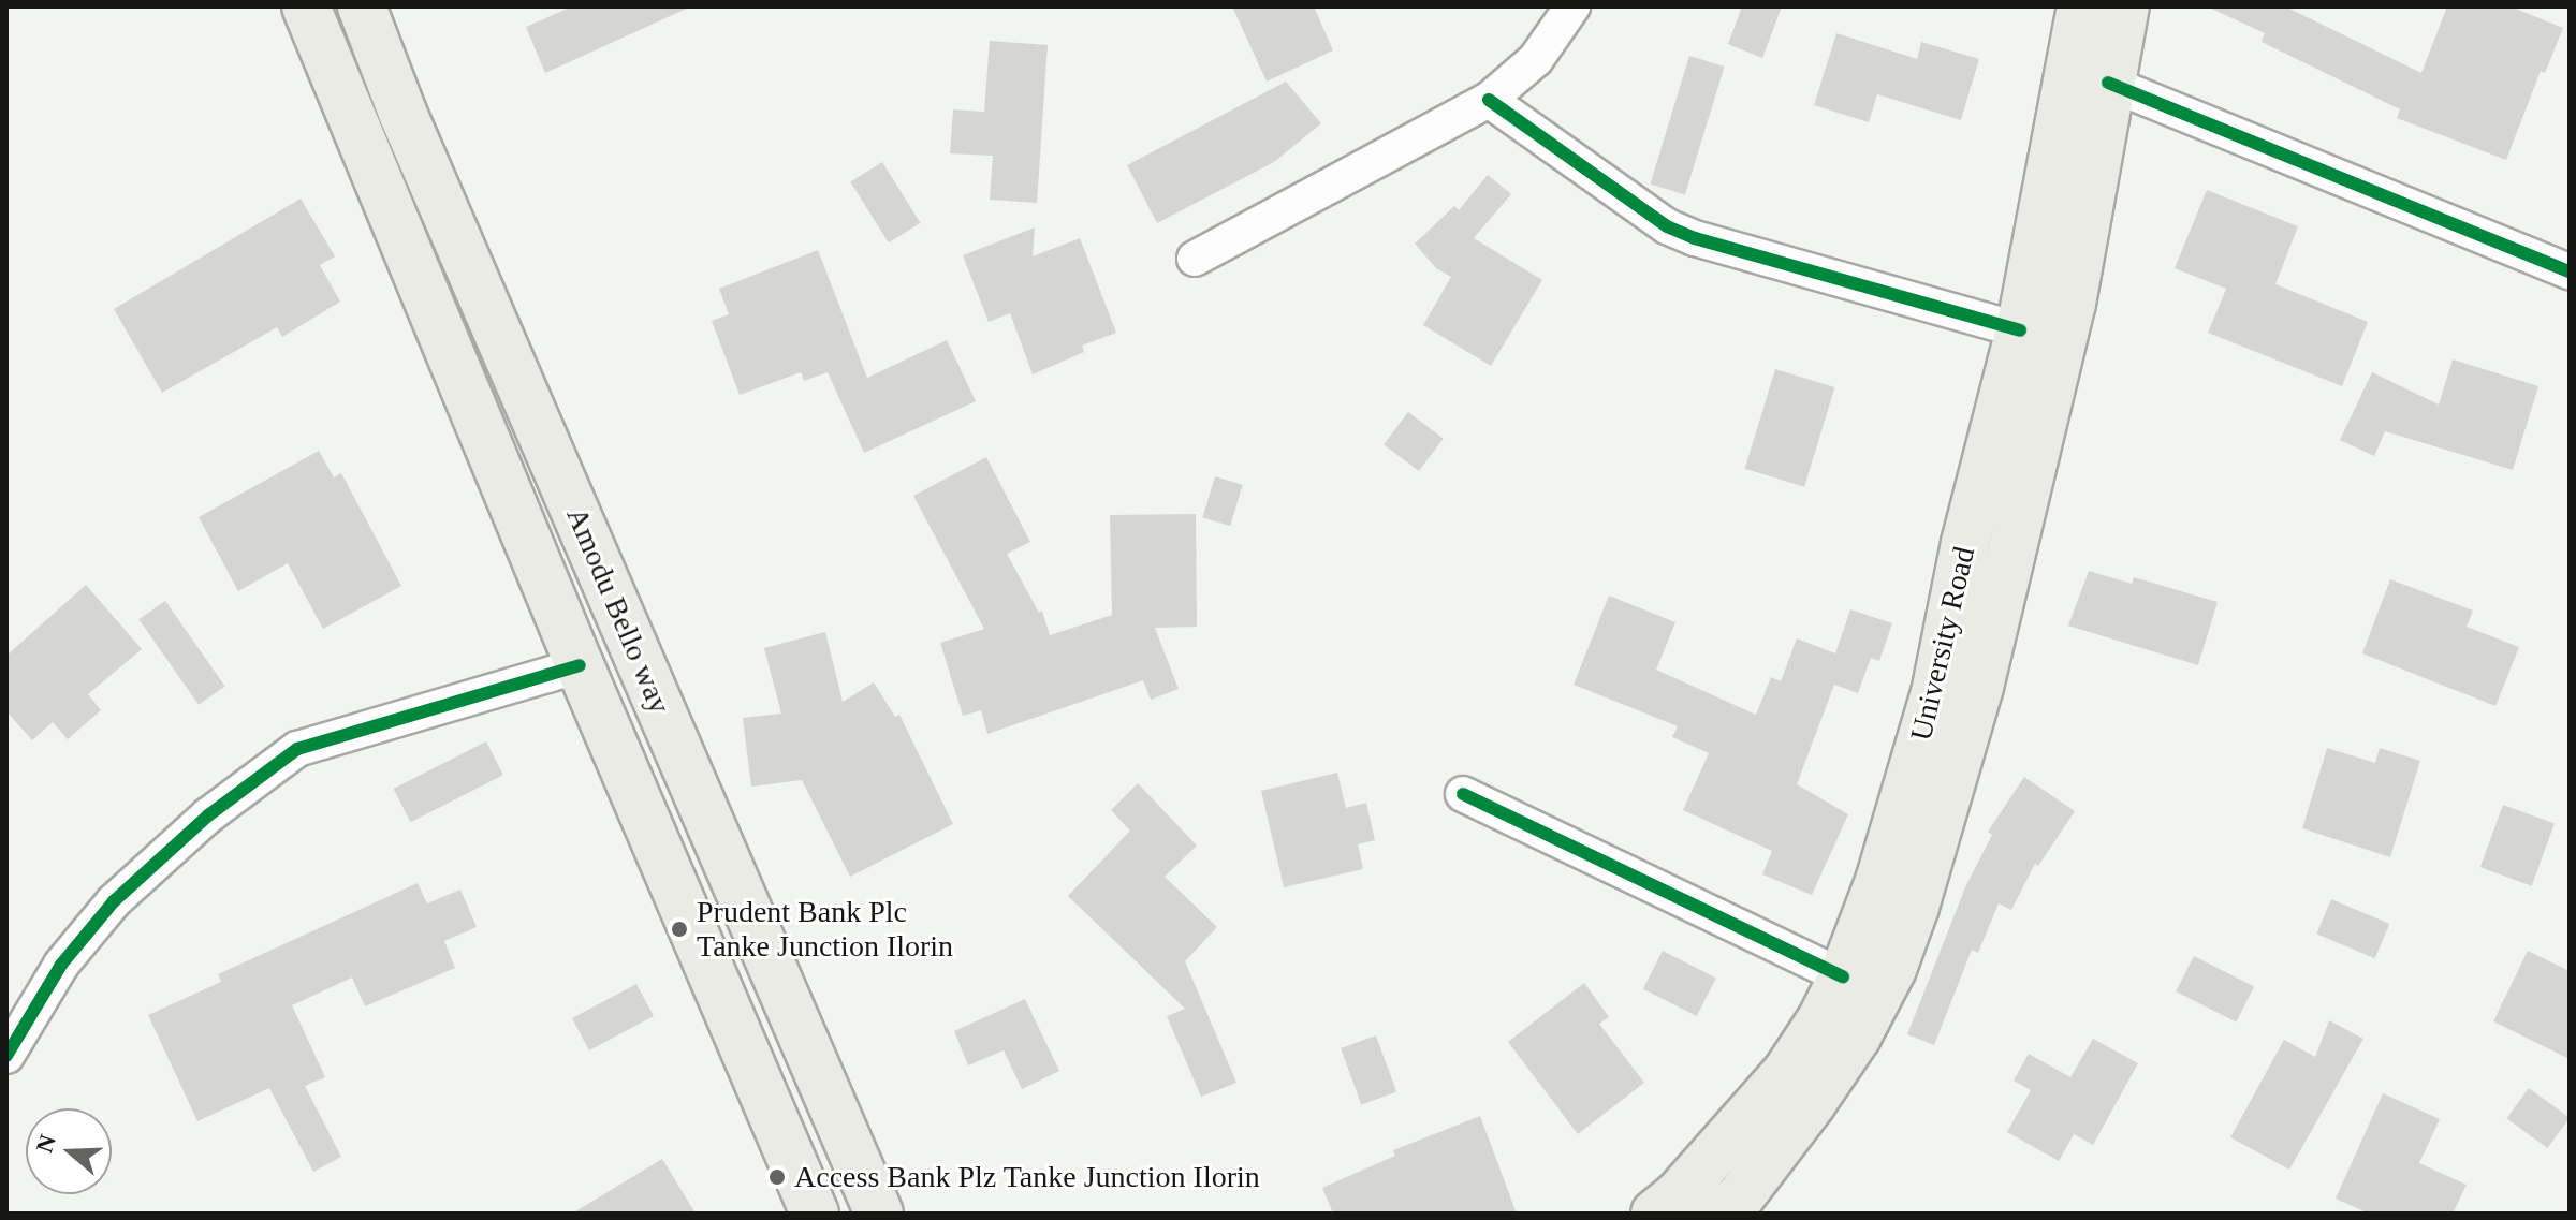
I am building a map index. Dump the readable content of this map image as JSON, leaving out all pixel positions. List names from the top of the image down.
{
  "streets": {
    "main road": ["Amodu Bello way", "University Road"]
  },
  "places": ["Prudent Bank Plc Tanke Junction Ilorin", "Access Bank Plz Tanke Junction Ilorin"],
  "north": "left"
}
